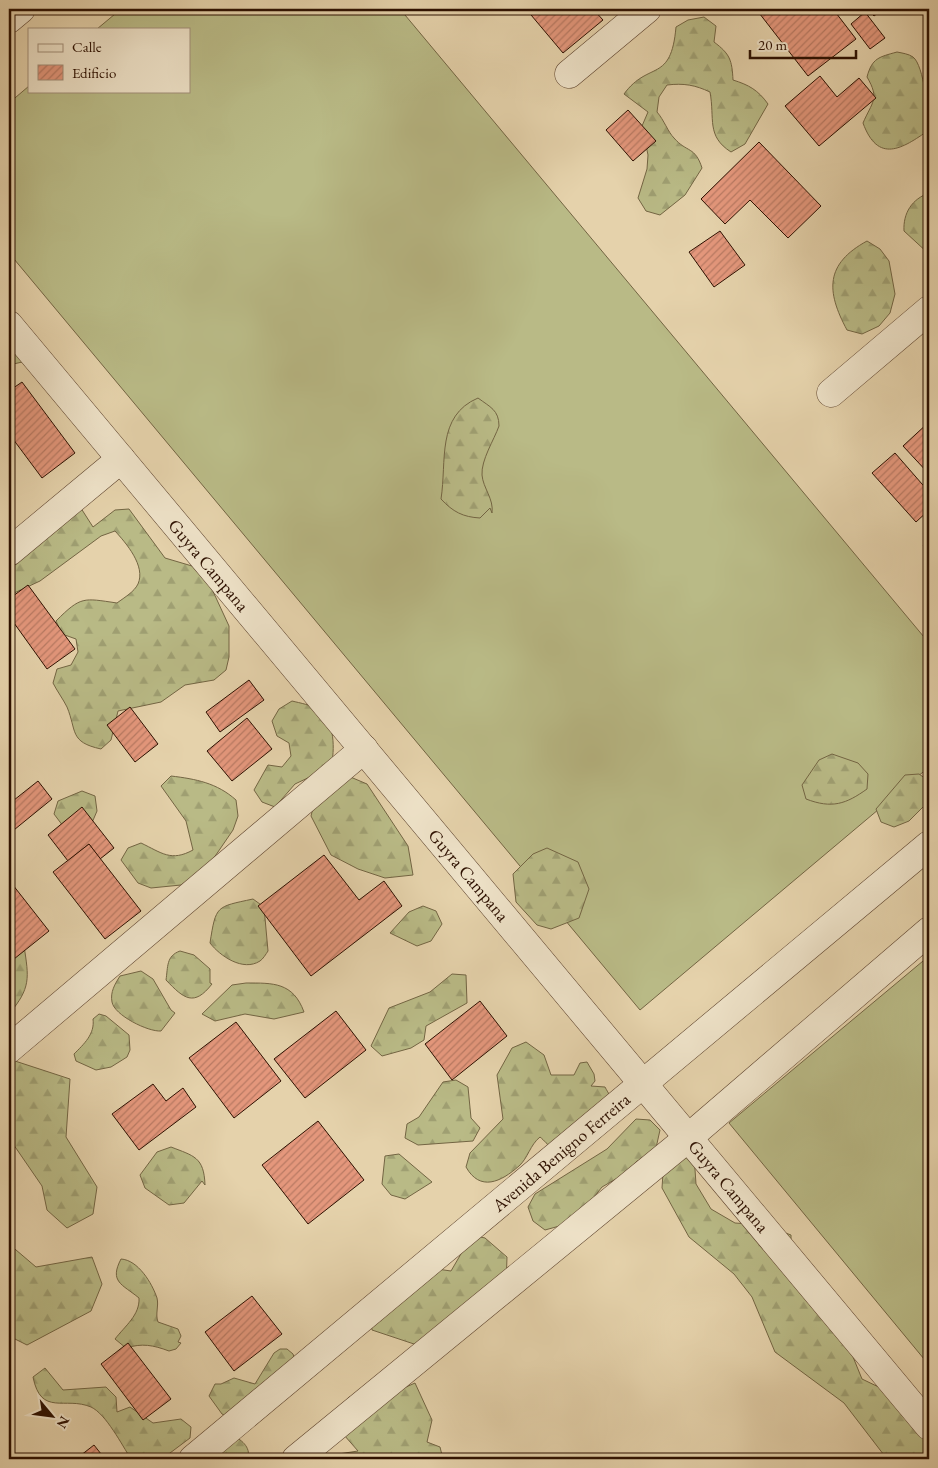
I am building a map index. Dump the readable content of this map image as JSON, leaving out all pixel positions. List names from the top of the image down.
{
  "streets": {
    "street": ["Guyra Campana", "Avenida Benigno Ferreira"]
  },
  "crossings": [
    ["Guyra Campana", "Avenida Benigno Ferreira"]
  ],
  "legend": ["Calle", "Edificio"],
  "scale_bar": "20 m",
  "north": "bottom right"
}
